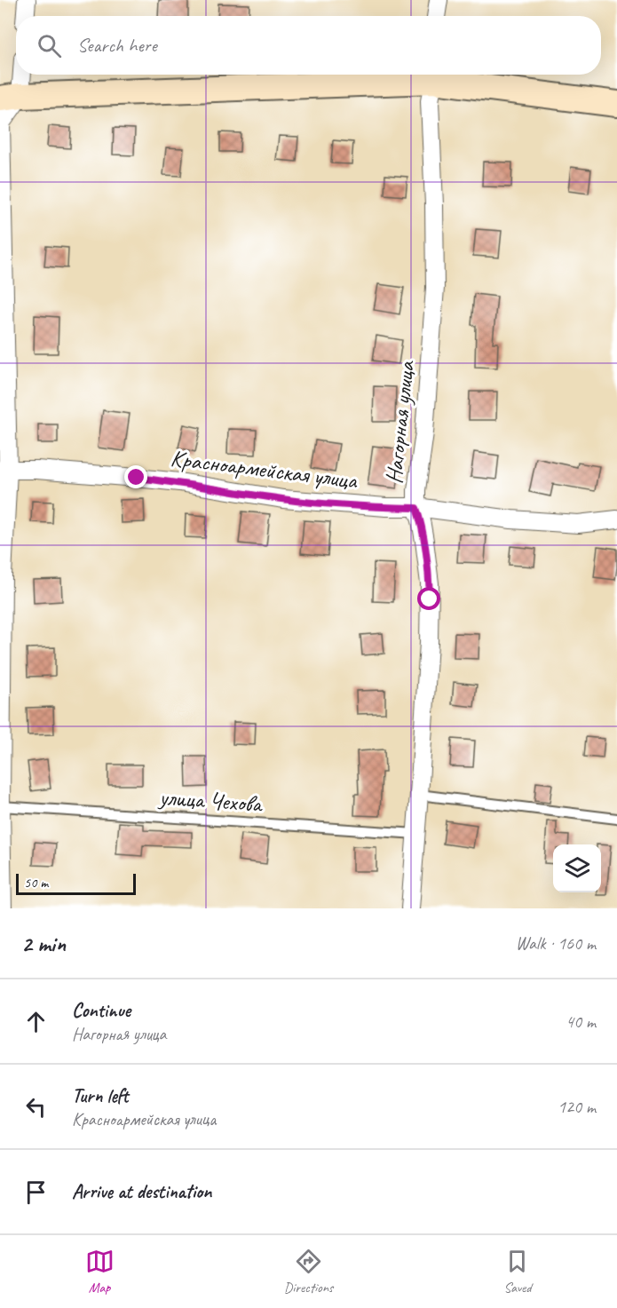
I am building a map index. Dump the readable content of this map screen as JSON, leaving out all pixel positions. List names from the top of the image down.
{
  "streets": {
    "street": ["Нагорная улица", "Красноармейская улица"],
    "lane": ["улица Чехова"]
  },
  "crossings": [
    ["Нагорная улица", "Красноармейская улица"],
    ["Нагорная улица", "улица Чехова"]
  ],
  "scale_bar": "50 m",
  "page": {
    "search": "Search here",
    "scale": "50 m",
    "heading": ["2 min", "Walk · 160 m"],
    "list": [
      ["Continue", "Нагорная улица", "40 m"],
      ["Turn left", "Красноармейская улица", "120 m"],
      "Arrive at destination"
    ],
    "nav": ["Map", "Directions", "Saved"]
  }
}
